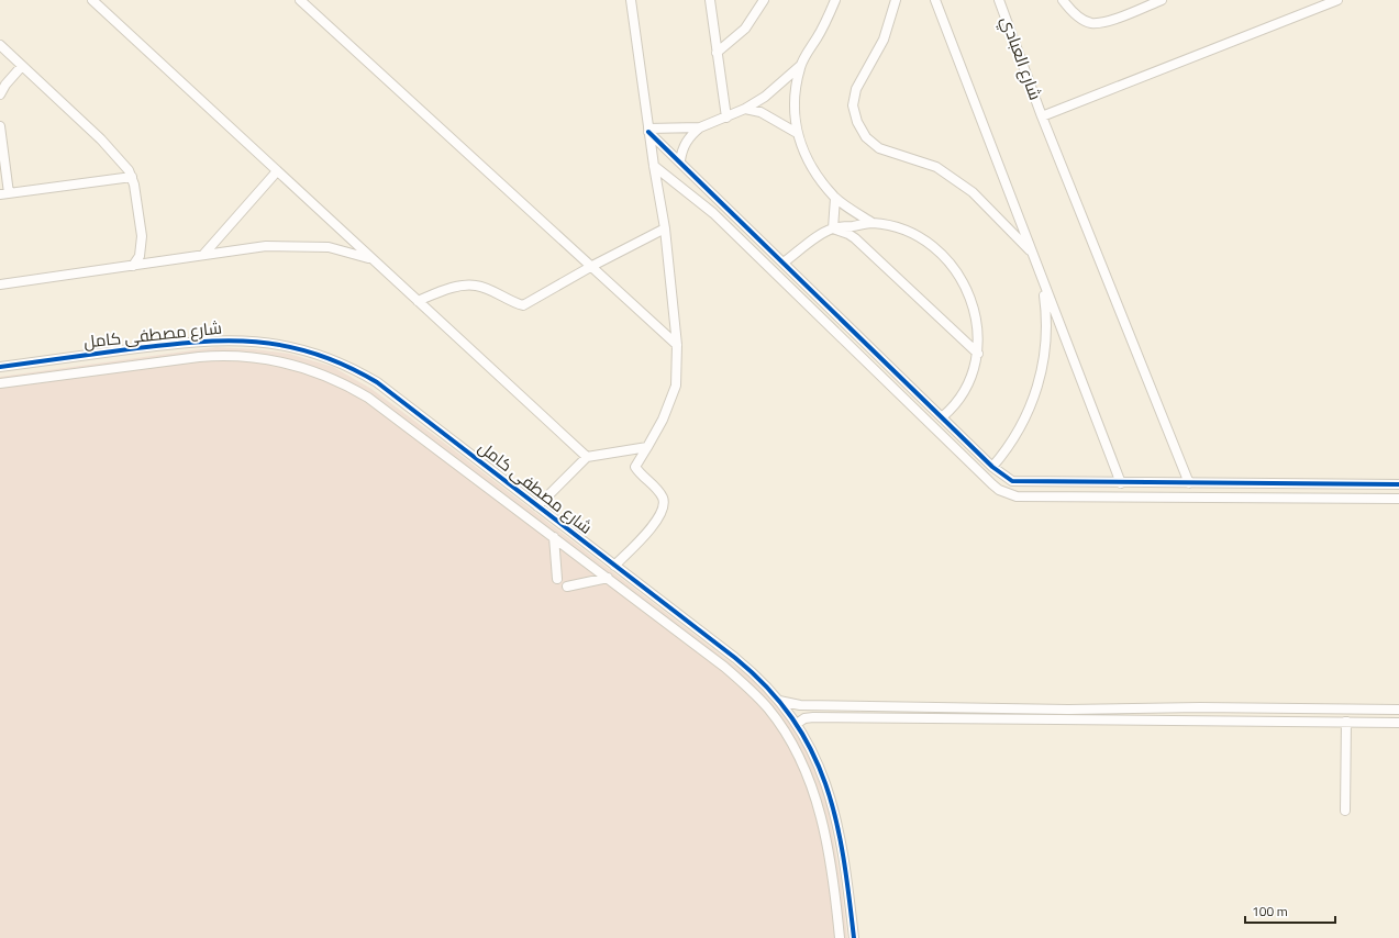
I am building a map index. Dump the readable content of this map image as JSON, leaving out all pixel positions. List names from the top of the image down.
{
  "streets": {
    "street": ["شارع العبادي", "شارع مصطفى كامل"]
  },
  "scale_bar": "100 m"
}
